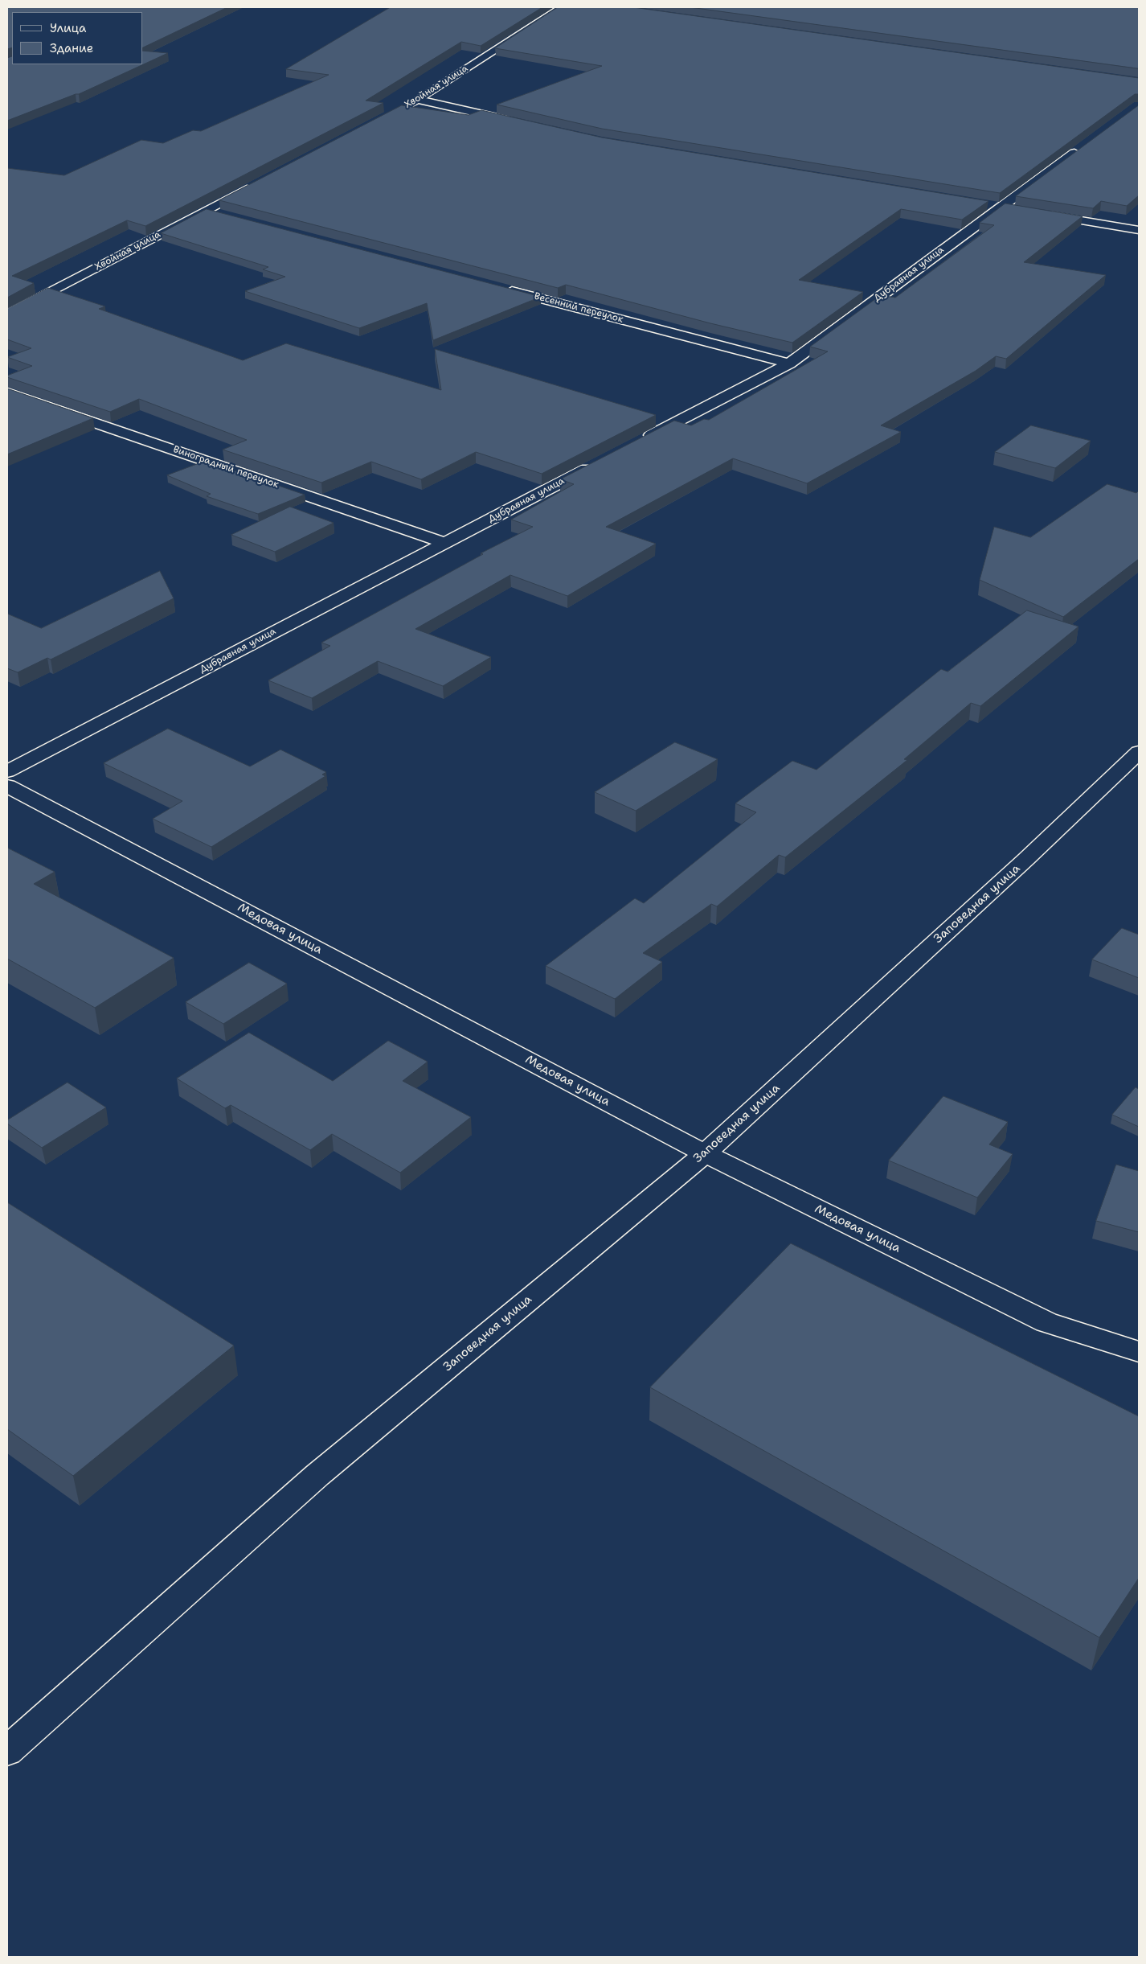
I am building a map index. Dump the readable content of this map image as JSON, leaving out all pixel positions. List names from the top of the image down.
{
  "streets": {
    "street": [
      "Хвойная улица",
      "Дубравная улица",
      "Весенний переулок",
      "Виноградный переулок",
      "Заповедная улица",
      "Медовая улица"
    ]
  },
  "crossings": [
    ["Дубравная улица", "Весенний переулок"],
    ["Дубравная улица", "Виноградный переулок"],
    ["Заповедная улица", "Медовая улица"]
  ],
  "legend": ["Улица", "Здание"]
}
